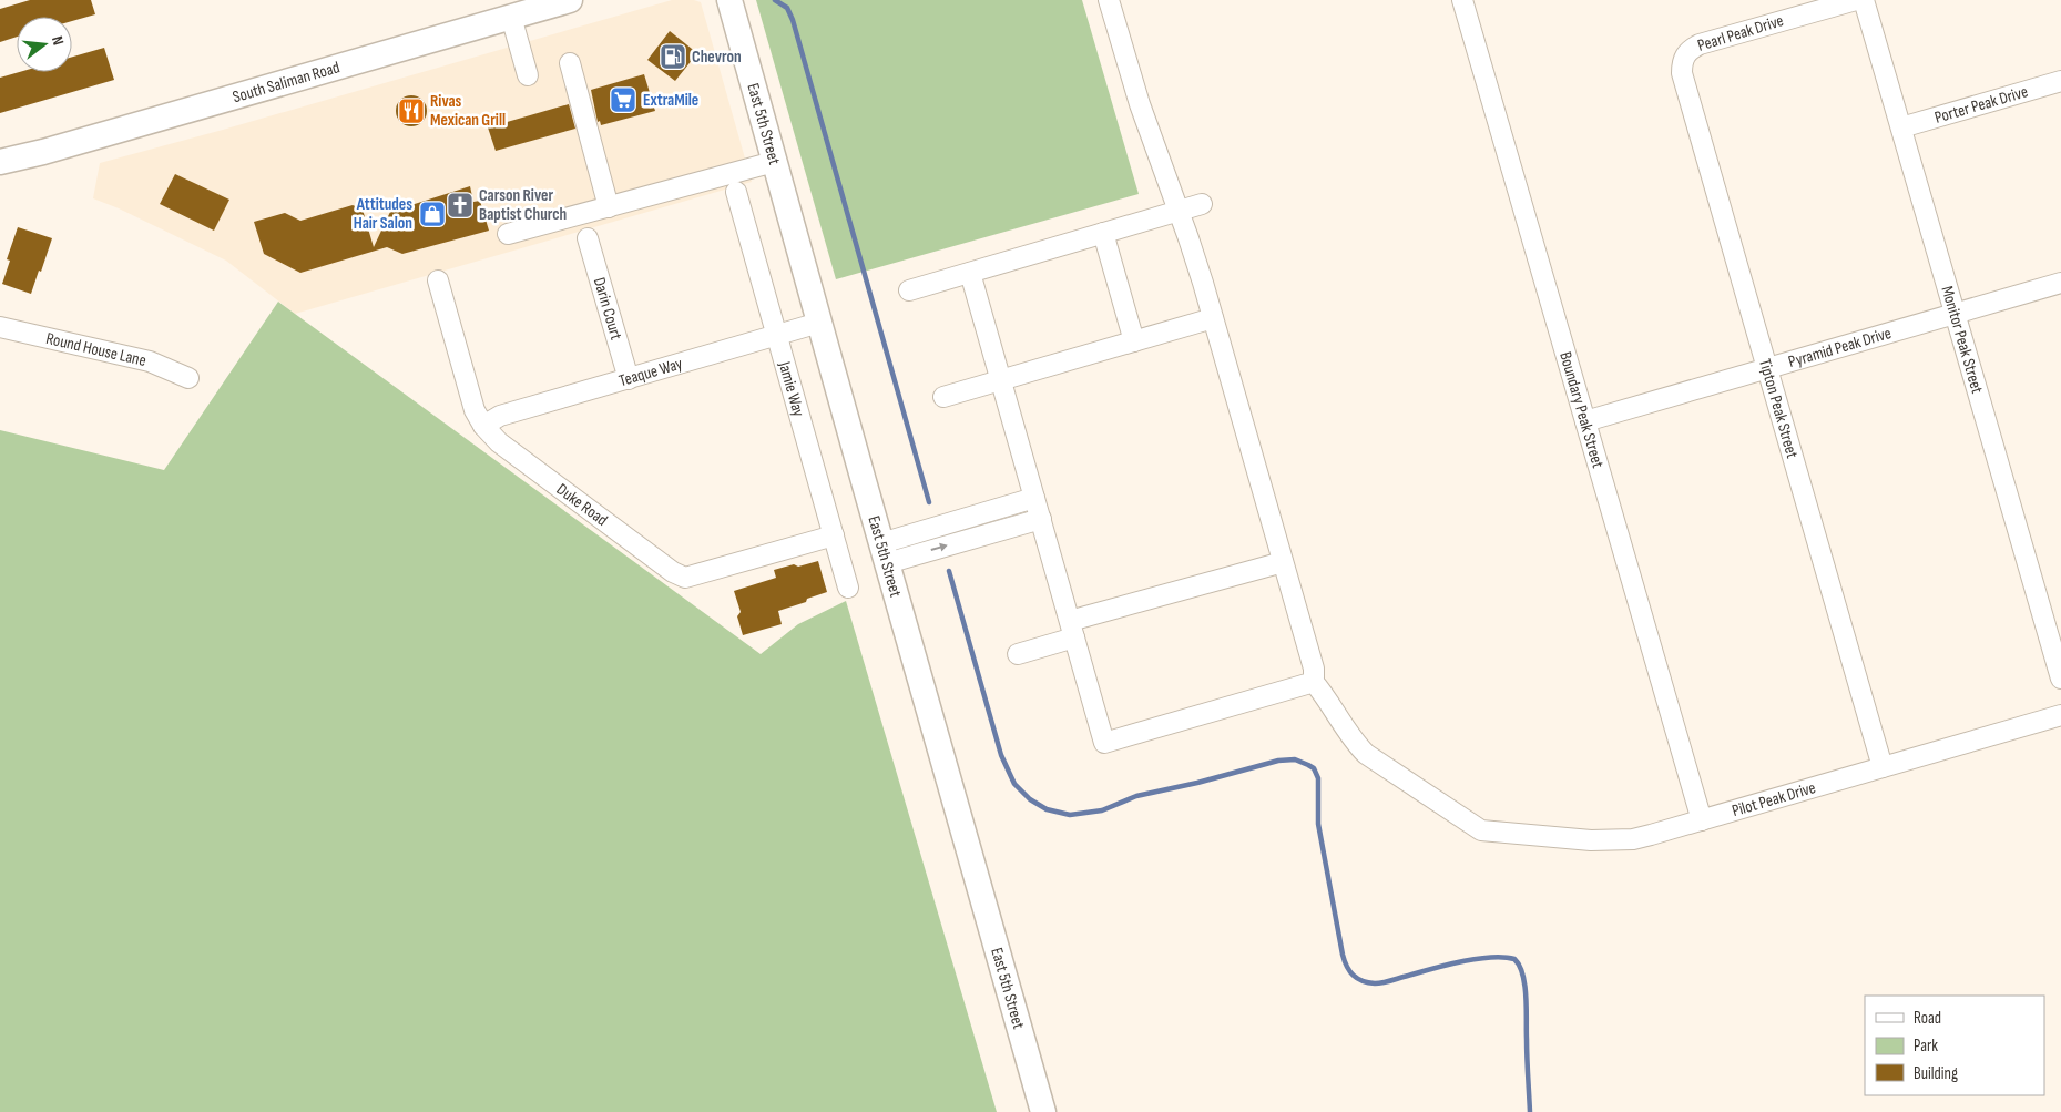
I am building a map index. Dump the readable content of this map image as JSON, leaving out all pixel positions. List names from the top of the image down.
{
  "streets": {
    "main road": ["South Saliman Road", "East 5th Street"],
    "street": [
      "Pearl Peak Drive",
      "Porter Peak Drive",
      "Darin Court",
      "Monitor Peak Street",
      "Pyramid Peak Drive",
      "Round House Lane",
      "Teaque Way",
      "Jamie Way",
      "Tipton Peak Street",
      "Boundary Peak Street",
      "Duke Road",
      "Pilot Peak Drive"
    ]
  },
  "crossings": [
    ["Pearl Peak Drive", "Tipton Peak Street"],
    ["Porter Peak Drive", "Monitor Peak Street"],
    ["East 5th Street", "Teaque Way"],
    ["Darin Court", "Teaque Way"],
    ["Monitor Peak Street", "Pyramid Peak Drive"],
    ["Pyramid Peak Drive", "Tipton Peak Street"],
    ["Pyramid Peak Drive", "Boundary Peak Street"],
    ["Teaque Way", "Jamie Way"],
    ["Teaque Way", "Duke Road"],
    ["Jamie Way", "Duke Road"],
    ["Tipton Peak Street", "Pilot Peak Drive"],
    ["Boundary Peak Street", "Pilot Peak Drive"]
  ],
  "places": {
    "fuel station": ["Chevron"],
    "supermarket": ["ExtraMile"],
    "restaurant": ["Rivas Mexican Grill"],
    "church": ["Carson River Baptist Church"],
    "shop": ["Attitudes Hair Salon"]
  },
  "legend": ["Road", "Park", "Building"],
  "north": "right"
}
